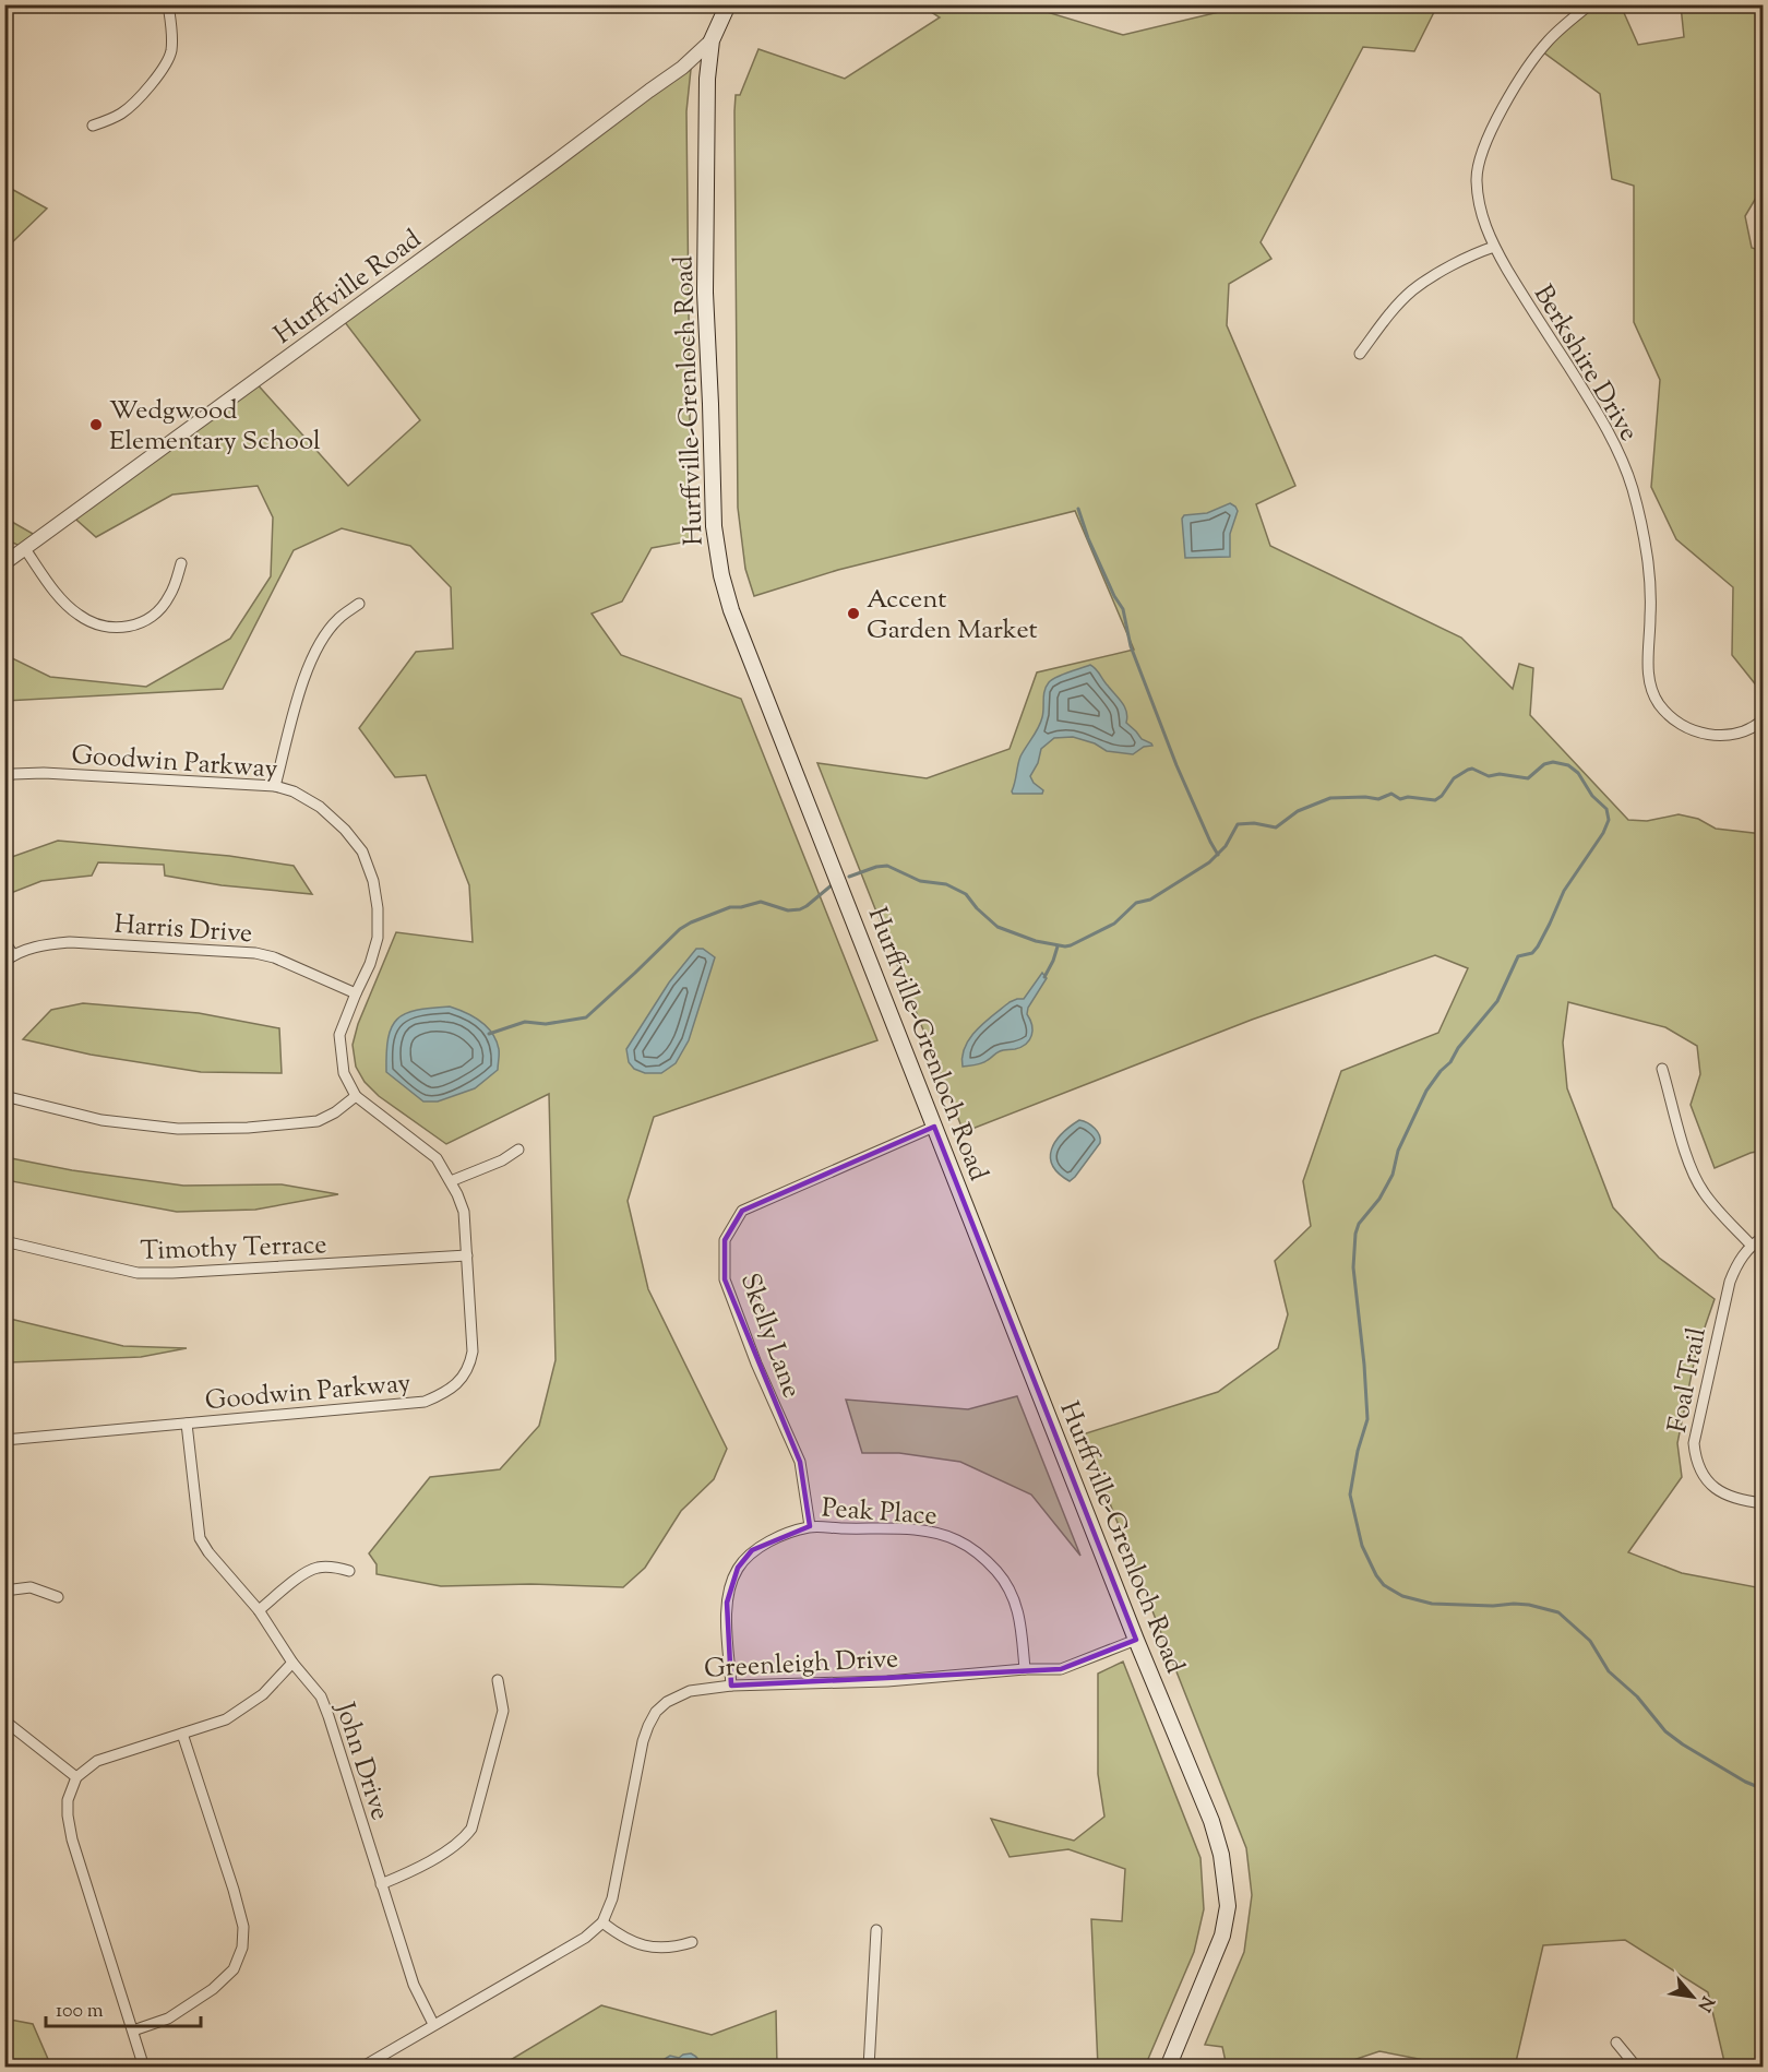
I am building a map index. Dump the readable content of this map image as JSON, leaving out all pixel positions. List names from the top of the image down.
{
  "streets": {
    "main road": ["Hurffville-Grenloch Road"],
    "street": [
      "Hurffville Road",
      "Berkshire Drive",
      "Goodwin Parkway",
      "Harris Drive",
      "Timothy Terrace",
      "Skelly Lane",
      "Foal Trail",
      "Peak Place",
      "Greenleigh Drive",
      "John Drive"
    ]
  },
  "crossings": [
    ["Hurffville Road", "Hurffville-Grenloch Road"],
    ["Hurffville-Grenloch Road", "Skelly Lane"],
    ["Hurffville-Grenloch Road", "Greenleigh Drive"],
    ["Goodwin Parkway", "Harris Drive"],
    ["Goodwin Parkway", "Timothy Terrace"],
    ["Goodwin Parkway", "John Drive"],
    ["Skelly Lane", "Peak Place"],
    ["Peak Place", "Greenleigh Drive"]
  ],
  "places": ["Wedgwood Elementary School", "Accent Garden Market"],
  "scale_bar": "100 m",
  "north": "bottom right"
}
